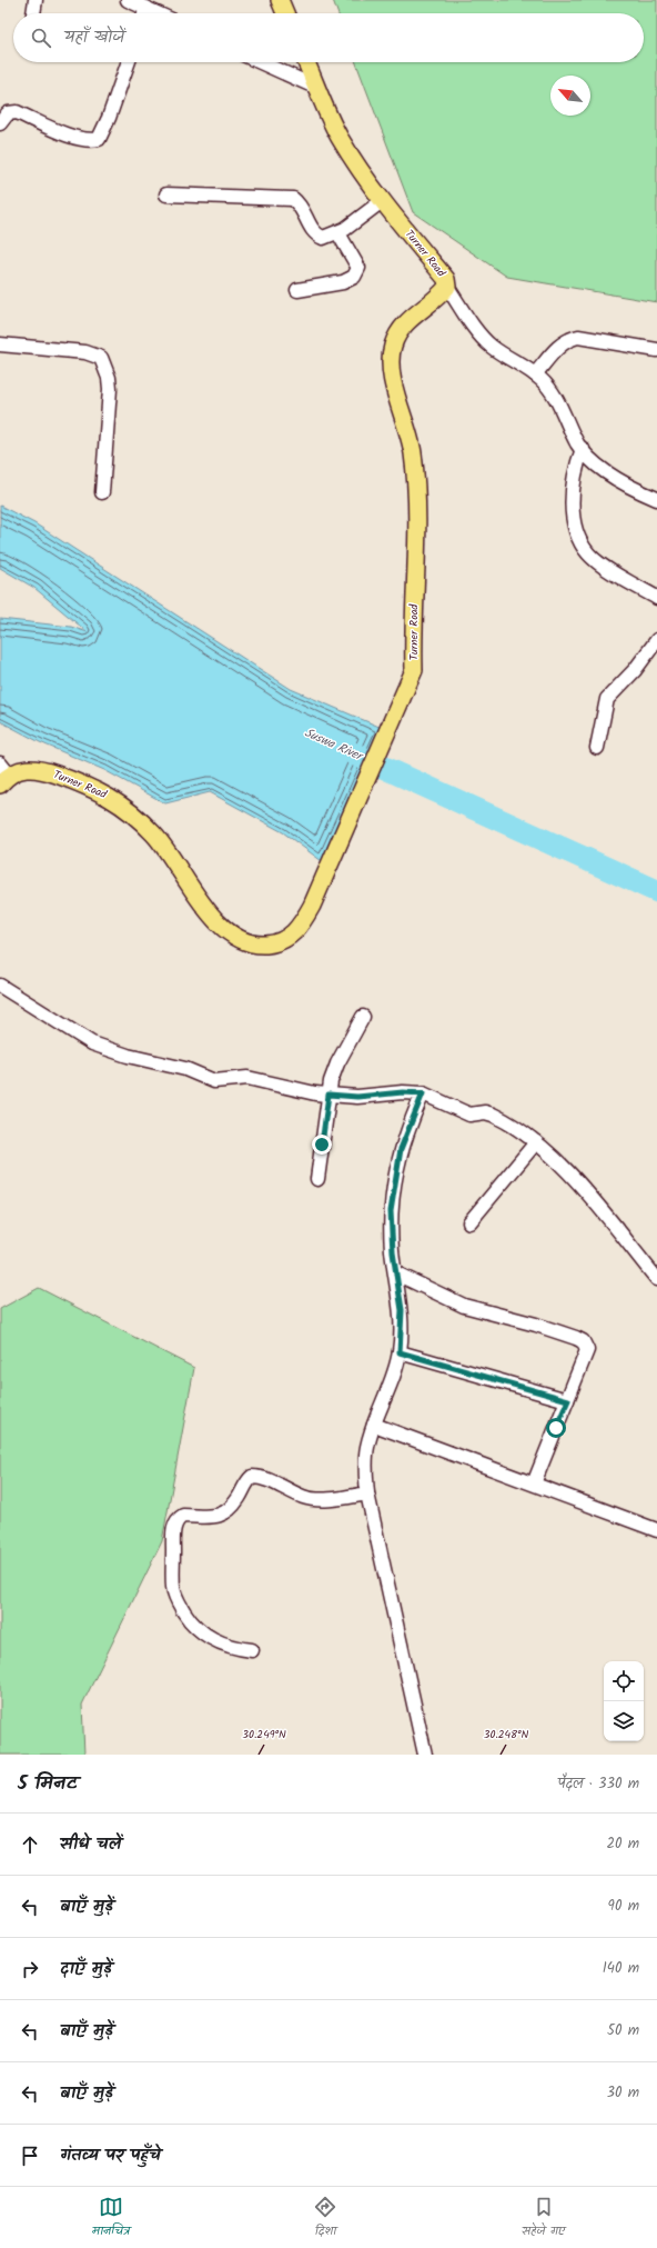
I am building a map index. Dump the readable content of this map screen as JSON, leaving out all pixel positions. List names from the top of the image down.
{
  "streets": {
    "main road": ["Turner Road"]
  },
  "water": ["Suswa River"],
  "north": "top left",
  "page": {
    "search": "यहाँ खोजें",
    "heading": ["5 मिनट", "पैदल · 330 m"],
    "list": [
      ["सीधे चलें", "20 m"],
      ["बाएँ मुड़ें", "90 m"],
      ["दाएँ मुड़ें", "140 m"],
      ["बाएँ मुड़ें", "50 m"],
      ["बाएँ मुड़ें", "30 m"],
      "गंतव्य पर पहुँचे"
    ],
    "nav": ["मानचित्र", "दिशा", "सहेजे गए"]
  },
  "coordinates": ["30.249°N", "30.248°N"]
}
